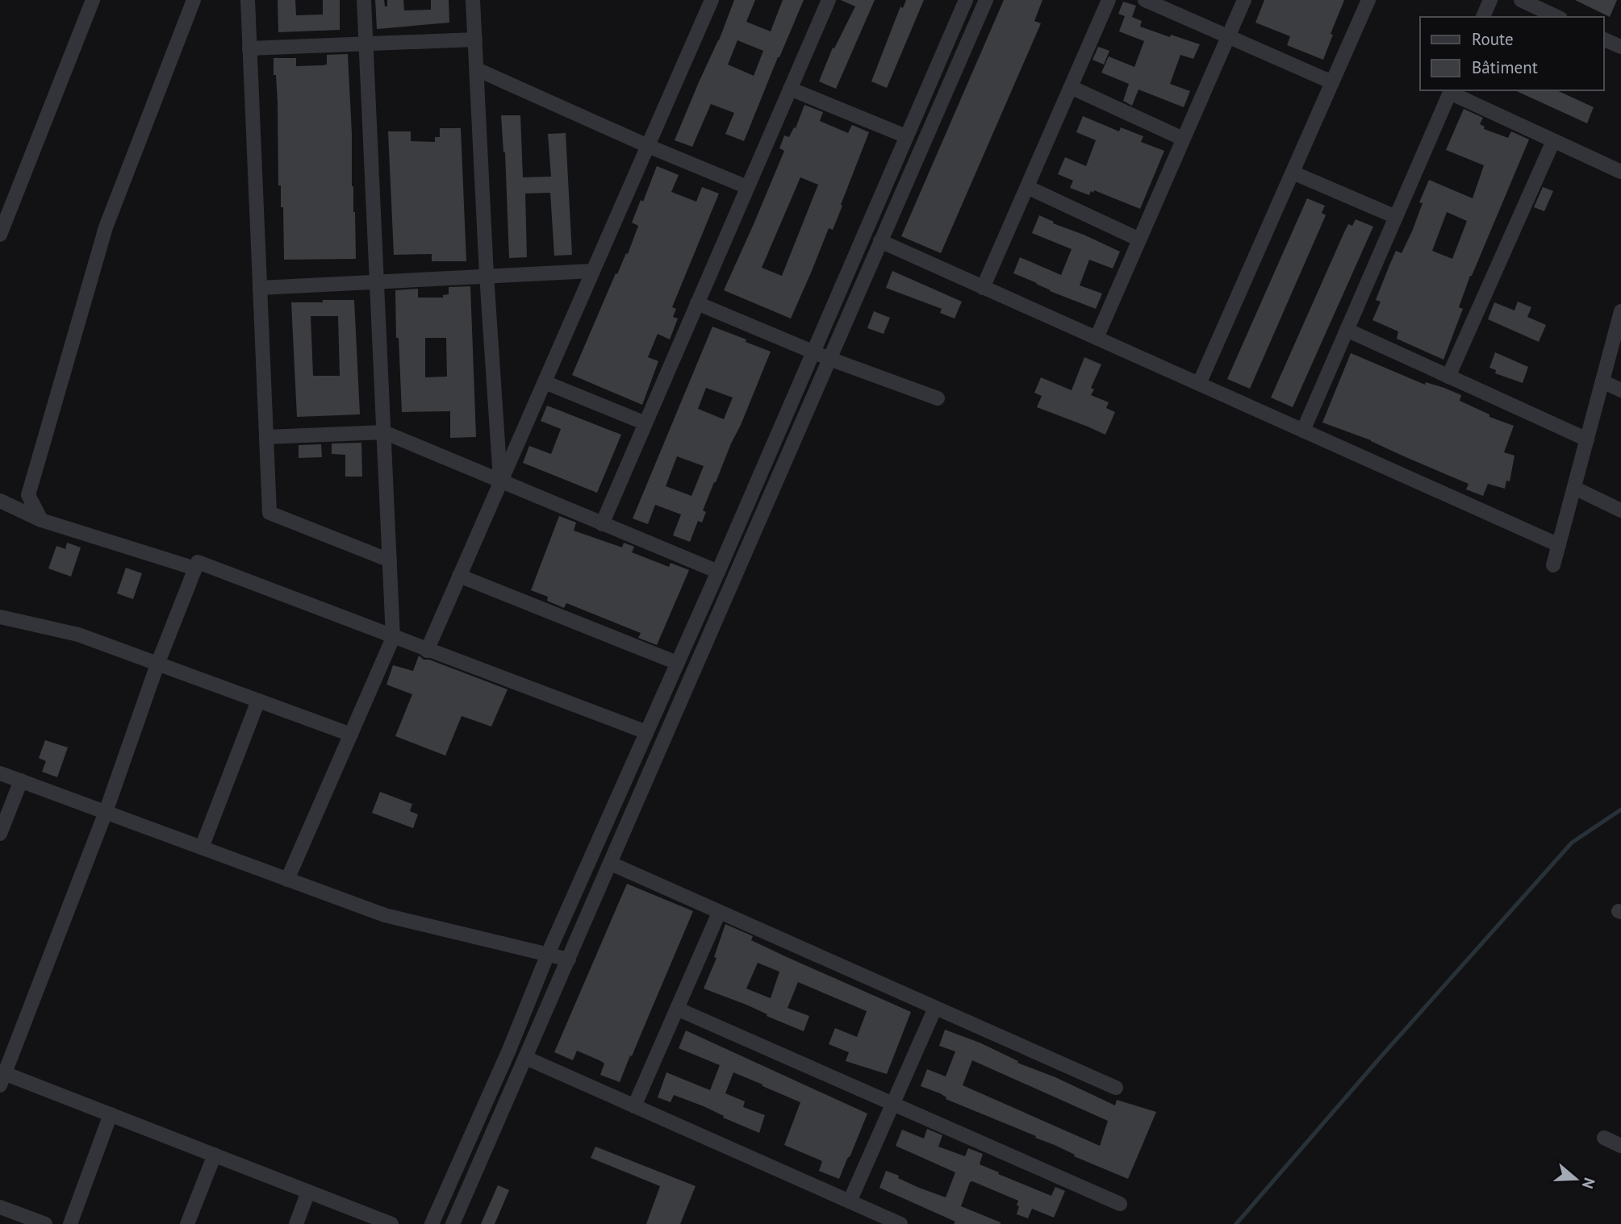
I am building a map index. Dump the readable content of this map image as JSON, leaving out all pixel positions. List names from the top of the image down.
{
  "legend": ["Route", "Bâtiment"],
  "north": "right"
}
